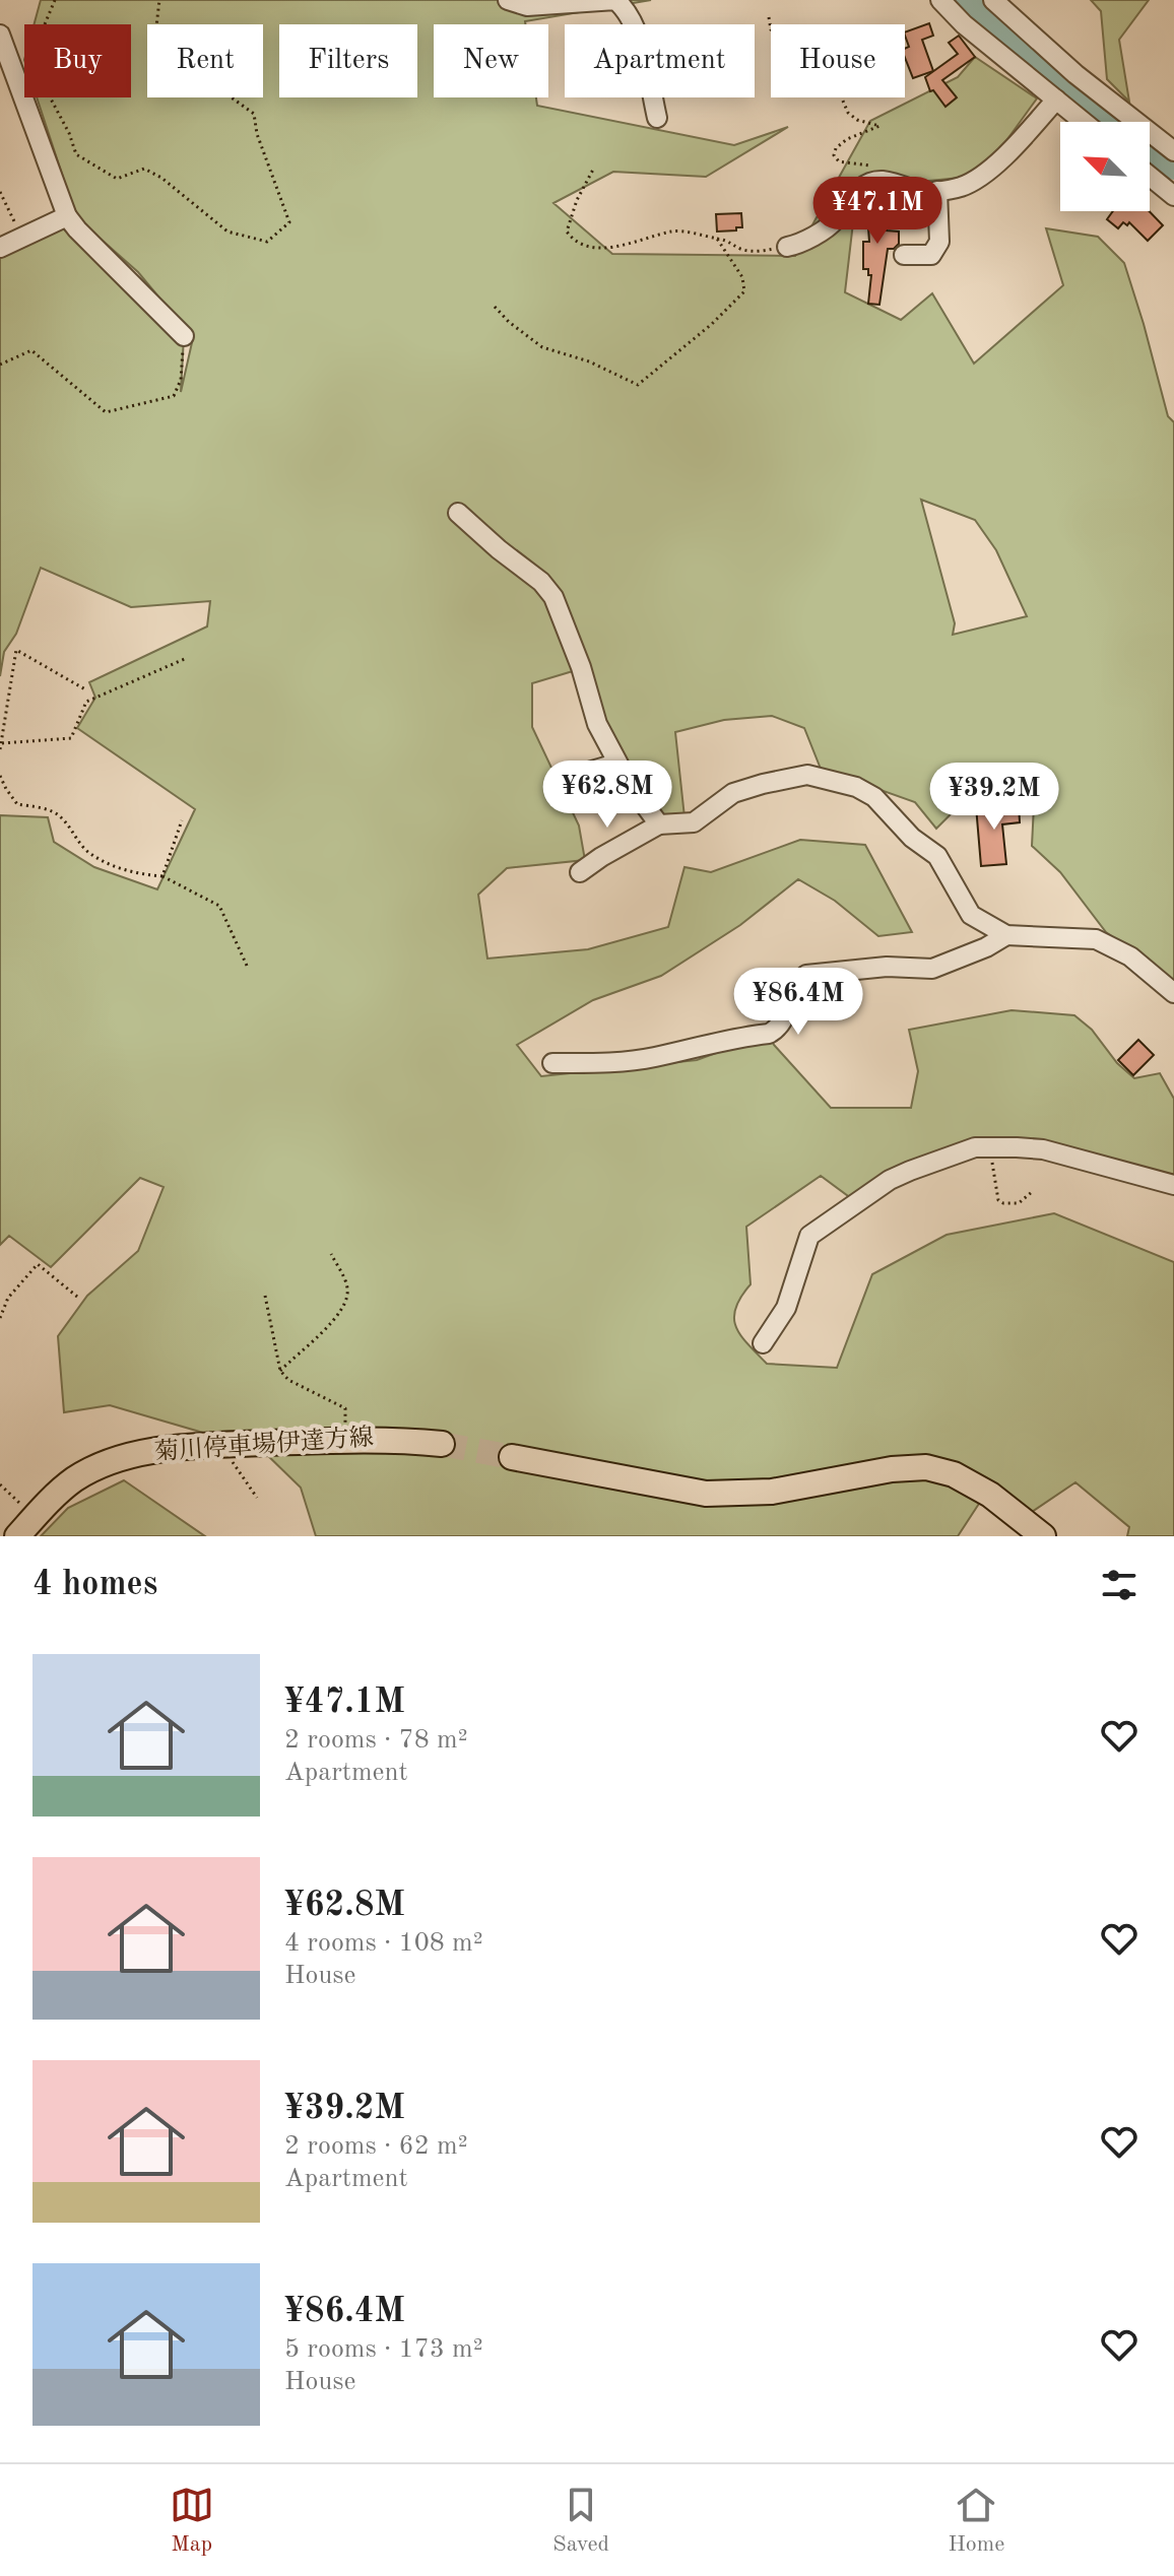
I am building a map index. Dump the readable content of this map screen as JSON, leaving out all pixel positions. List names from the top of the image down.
{
  "streets": {
    "main road": ["菊川停車場伊達方線"]
  },
  "north": "top left",
  "page": {
    "chip": [
      "Buy",
      "Rent",
      "Filters",
      "New",
      "Apartment",
      "House"
    ],
    "price": [
      "¥47.1M",
      "¥62.8M",
      "¥39.2M",
      "¥86.4M"
    ],
    "heading": "4 homes",
    "list": [
      {
        "name": "¥47.1M",
        "note": "2 rooms · 78 m² · Apartment"
      },
      {
        "name": "¥62.8M",
        "note": "4 rooms · 108 m² · House"
      },
      {
        "name": "¥39.2M",
        "note": "2 rooms · 62 m² · Apartment"
      },
      {
        "name": "¥86.4M",
        "note": "5 rooms · 173 m² · House"
      }
    ],
    "tabs": ["Map", "Saved", "Home"]
  }
}
